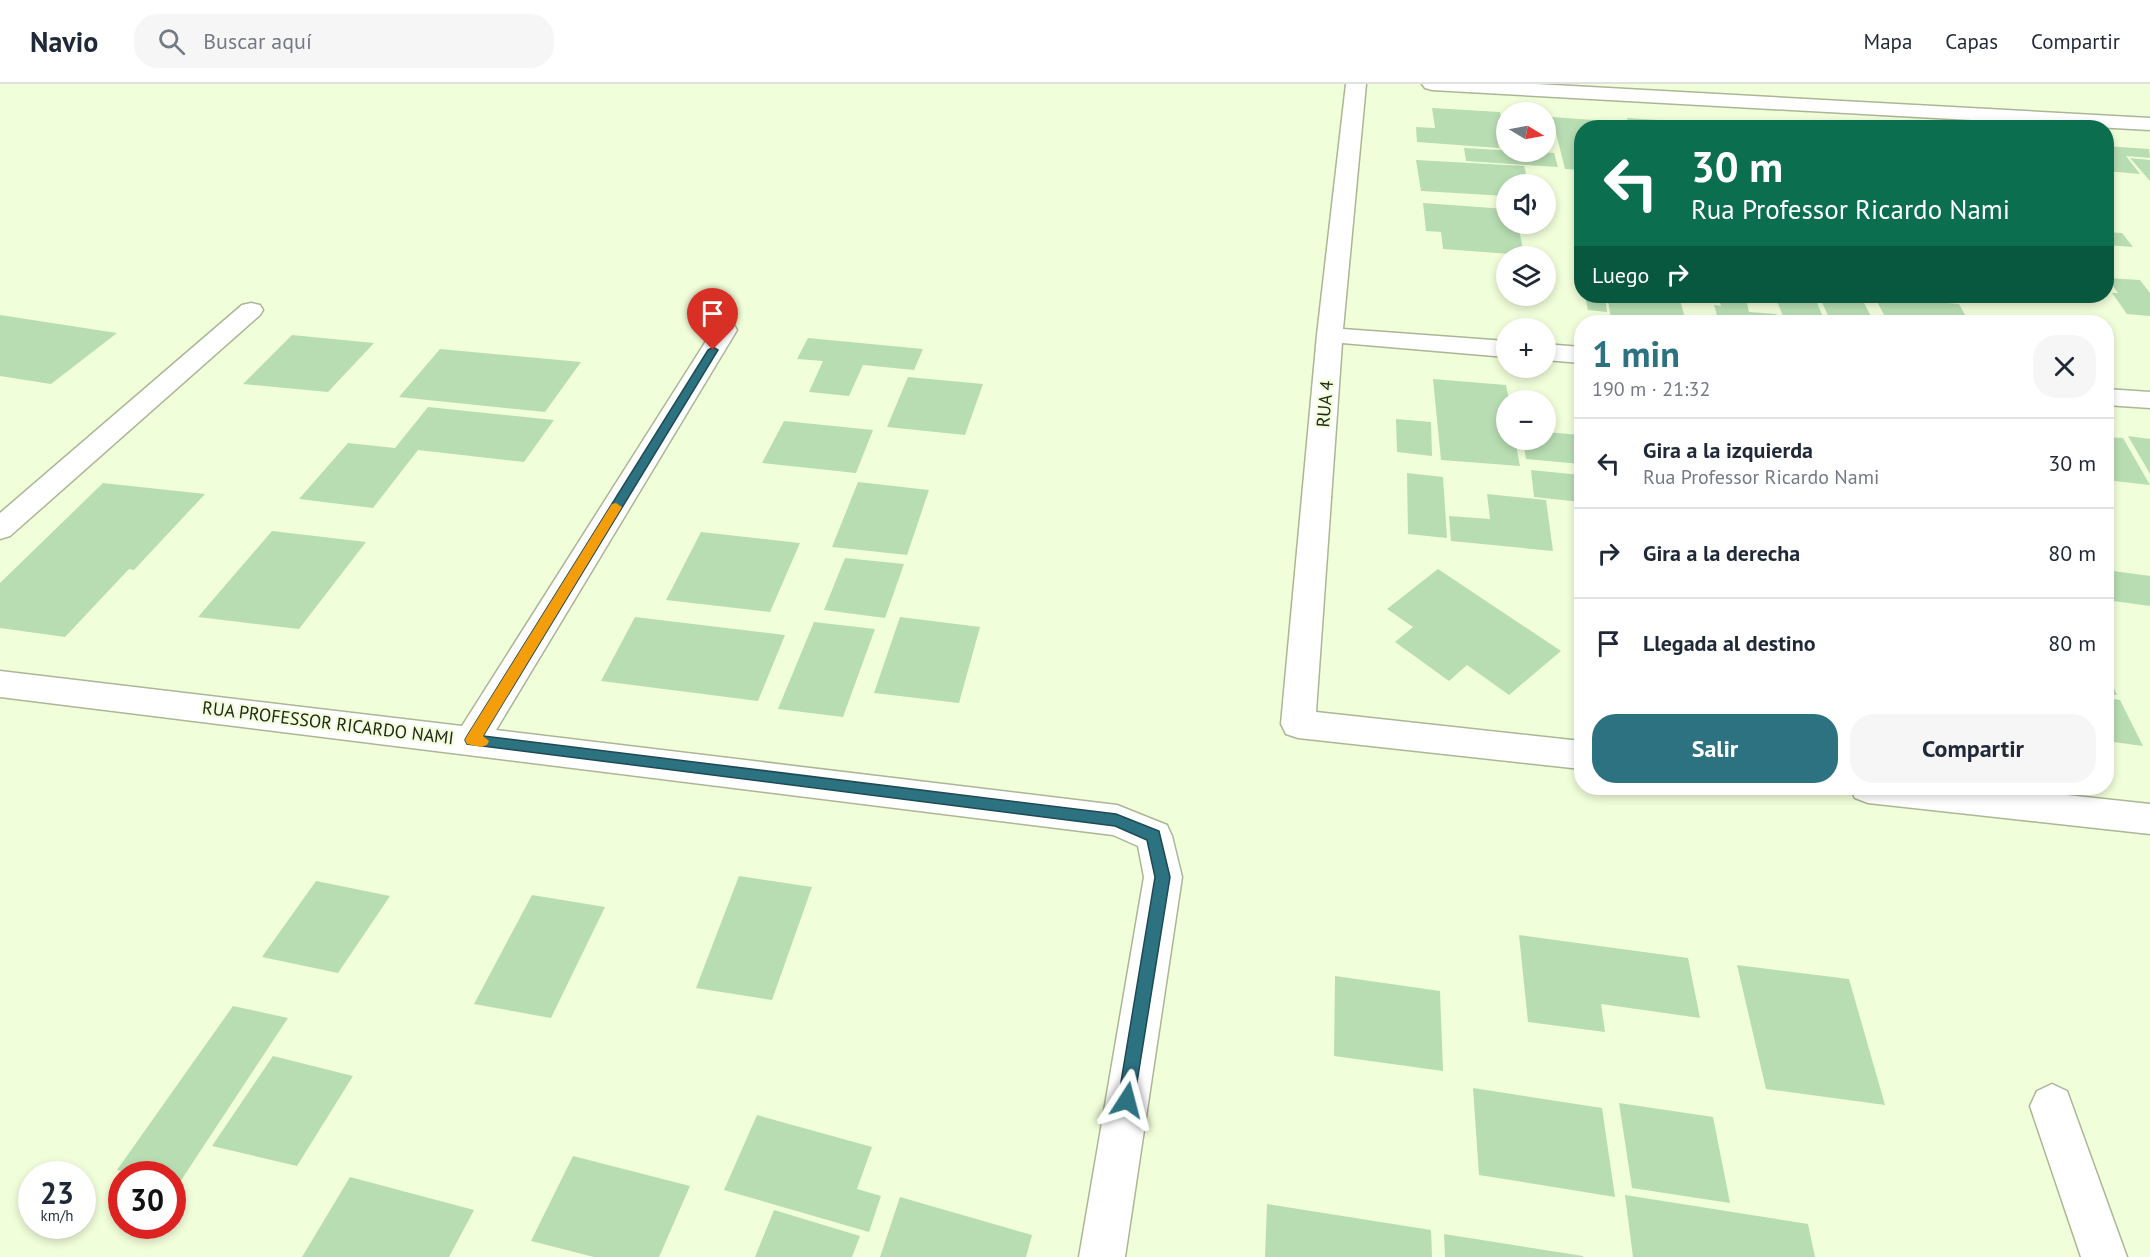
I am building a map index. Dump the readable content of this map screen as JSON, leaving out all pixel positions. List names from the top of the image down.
{
  "streets": {
    "street": ["RUA 4", "RUA PROFESSOR RICARDO NAMI"]
  },
  "north": "right",
  "page": {
    "header": "Navio",
    "search": "Buscar aquí",
    "nav": ["Mapa", "Capas", "Compartir"],
    "map_buttons": ["+", "−"],
    "turn": ["30 m", "Rua Professor Ricardo Nami"],
    "then": "Luego",
    "heading": ["1 min", "190 m · 21:32"],
    "list": [
      {
        "name": "Gira a la izquierda",
        "note": "Rua Professor Ricardo Nami",
        "value": "30 m"
      },
      {
        "name": "Gira a la derecha",
        "value": "80 m"
      },
      {
        "name": "Llegada al destino",
        "value": "80 m"
      }
    ],
    "buttons": ["Salir", "Compartir"],
    "speed": "23 km/h",
    "limit": "30"
  }
}
